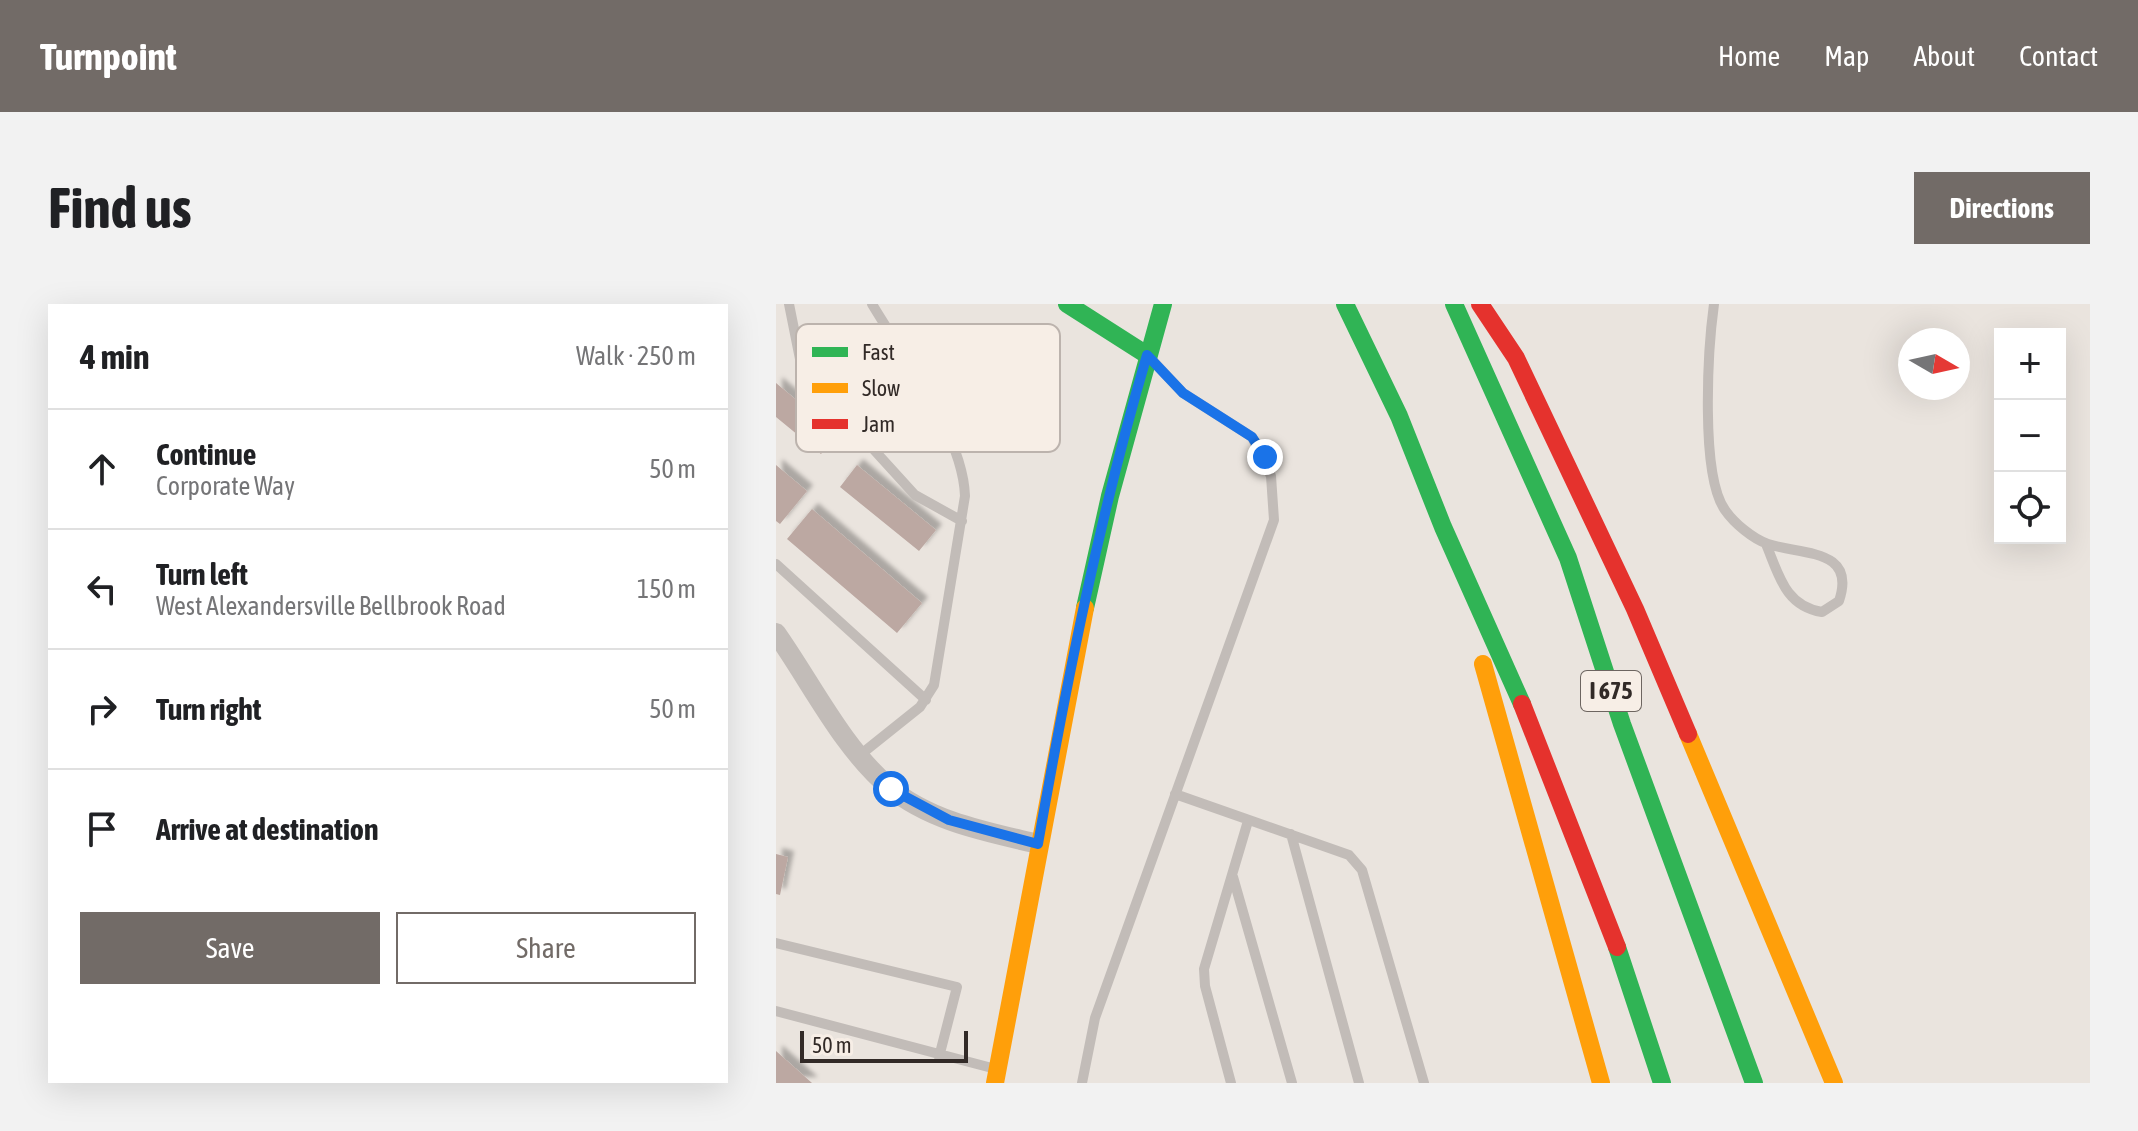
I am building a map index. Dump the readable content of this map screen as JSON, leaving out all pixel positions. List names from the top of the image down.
{
  "streets": {
    "main road": ["I 675"]
  },
  "legend": ["Fast", "Slow", "Jam"],
  "scale_bar": "50 m",
  "north": "right",
  "page": {
    "header": "Turnpoint",
    "nav": [
      "Home",
      "Map",
      "About",
      "Contact"
    ],
    "buttons": [
      "Directions",
      ["Save", "Share"]
    ],
    "title": "Find us",
    "heading": ["4 min", "Walk · 250 m"],
    "map_buttons": ["+", "−"],
    "list": [
      ["Continue", "Corporate Way", "50 m"],
      ["Turn left", "West Alexandersville Bellbrook Road", "150 m"],
      ["Turn right", "50 m"],
      "Arrive at destination"
    ],
    "scale": "50 m"
  }
}
